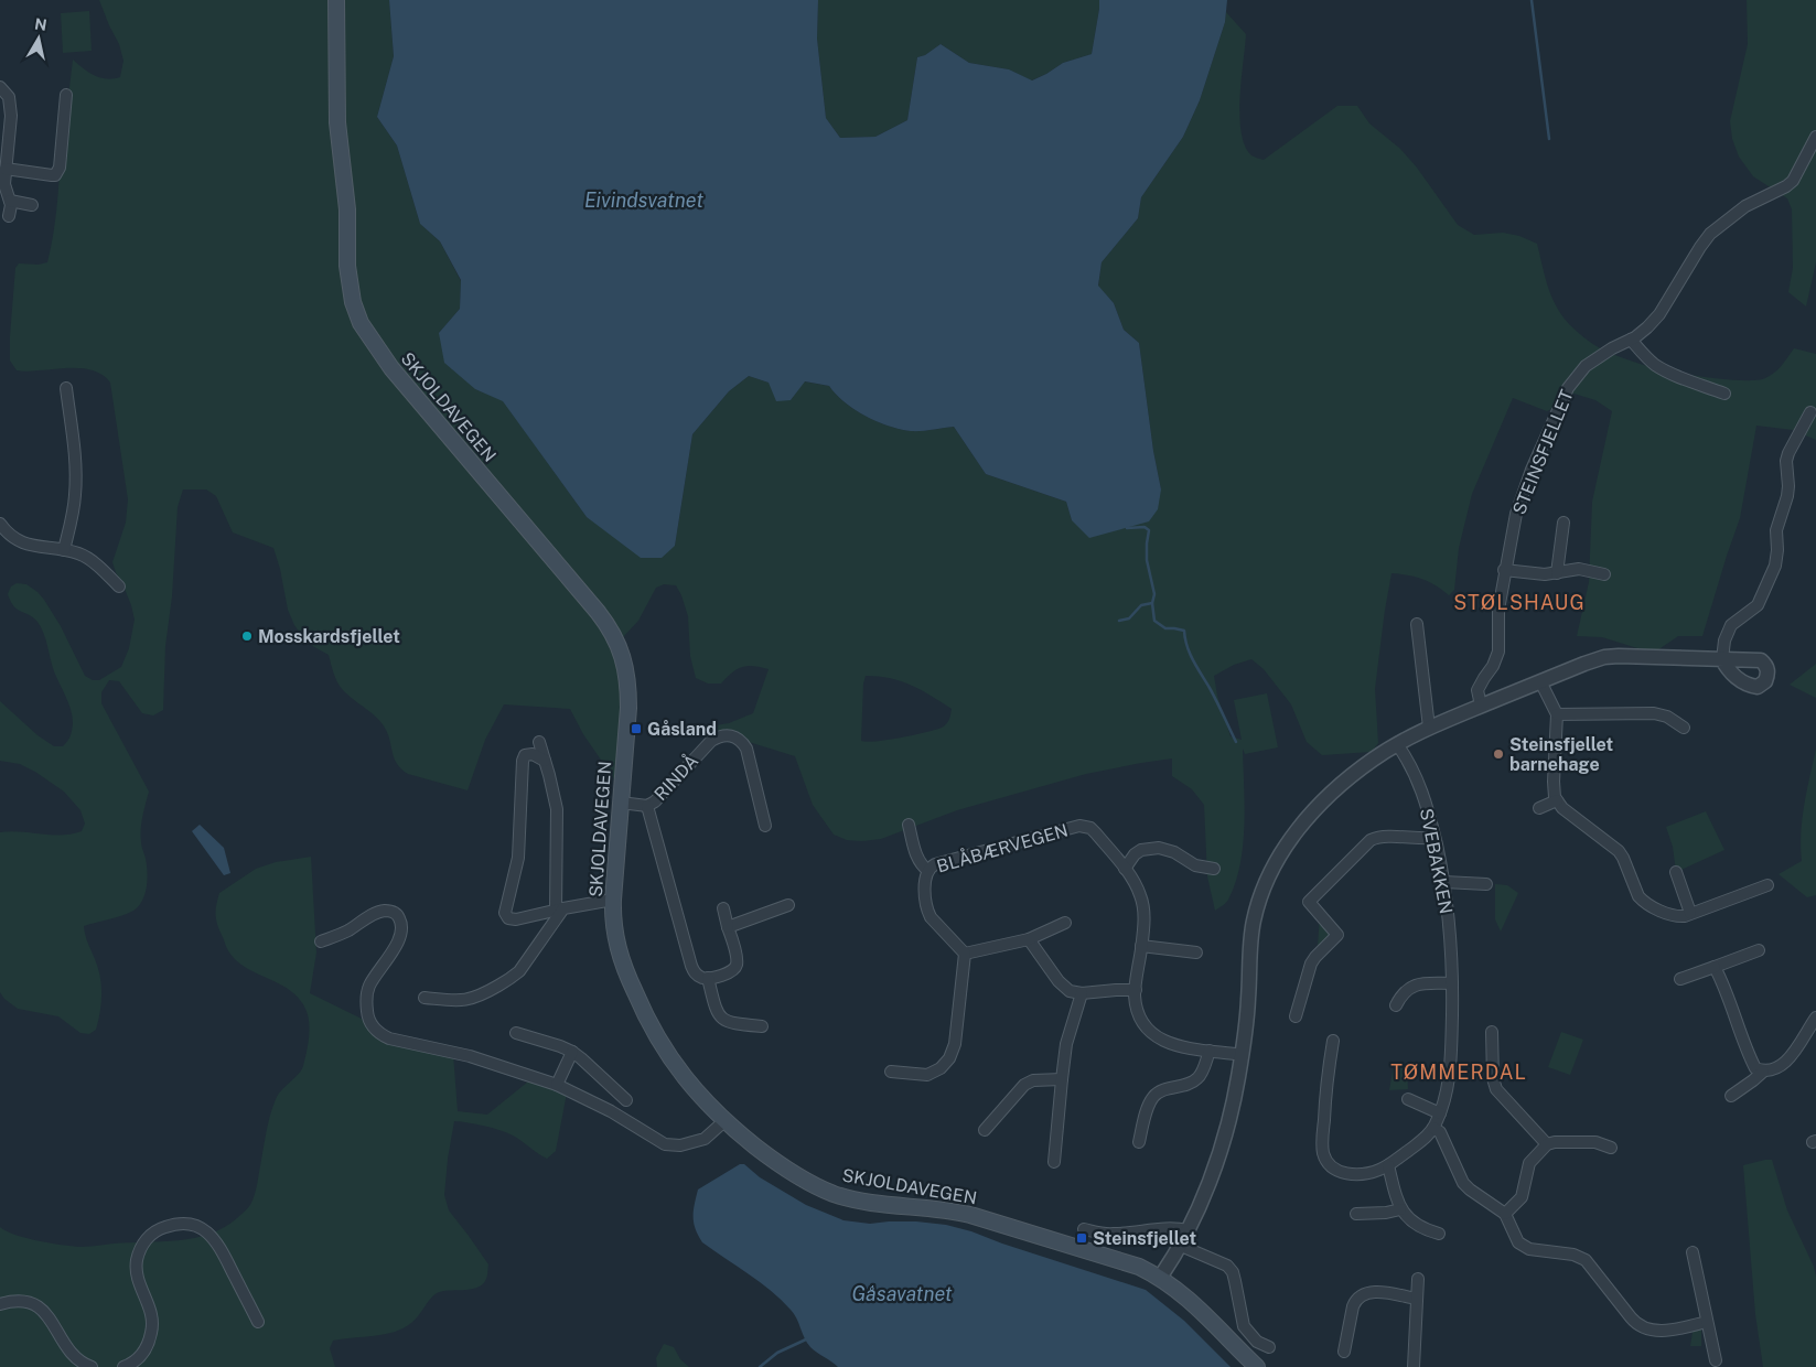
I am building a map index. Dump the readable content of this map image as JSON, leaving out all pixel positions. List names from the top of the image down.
{
  "streets": {
    "main road": ["SKJOLDAVEGEN"],
    "street": [
      "STEINSFJELLET",
      "RINDÅ",
      "BLÅBÆRVEGEN",
      "SVEBAKKEN"
    ]
  },
  "crossings": [
    ["SKJOLDAVEGEN", "RINDÅ"]
  ],
  "districts": ["STØLSHAUG", "TØMMERDAL"],
  "water": ["Eivindsvatnet", "Gåsavatnet"],
  "places": {
    "other": ["Mosskardsfjellet", "Steinsfjellet barnehage"],
    "transit": ["Gåsland", "Steinsfjellet"]
  },
  "north": "top"
}
